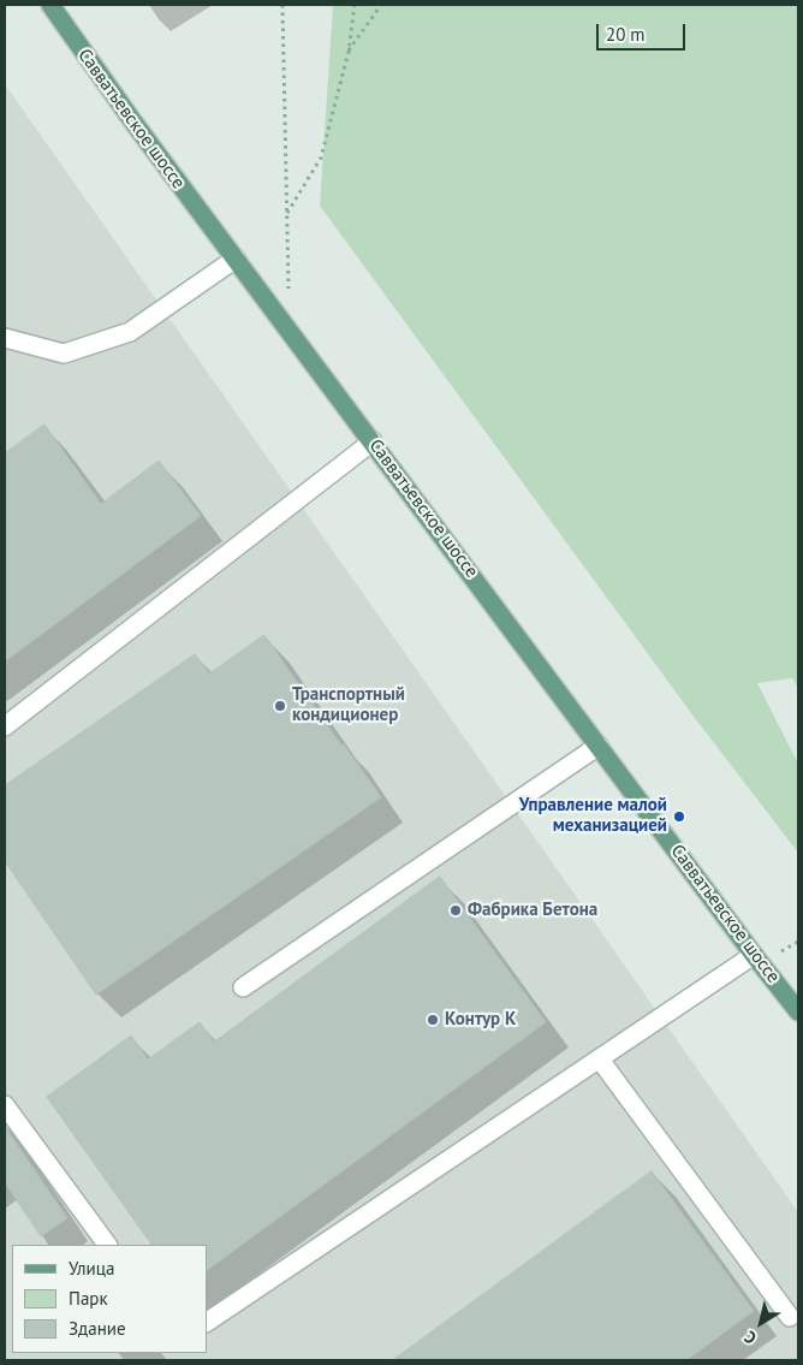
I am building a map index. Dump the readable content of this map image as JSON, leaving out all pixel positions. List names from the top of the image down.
{
  "streets": {
    "main road": ["Савватьевское шоссе"]
  },
  "places": [
    "Транспортный кондиционер",
    "Управление малой механизацией",
    "Фабрика Бетона",
    "Контур К"
  ],
  "legend": ["Улица", "Парк", "Здание"],
  "scale_bar": "20 m",
  "north": "bottom left"
}
